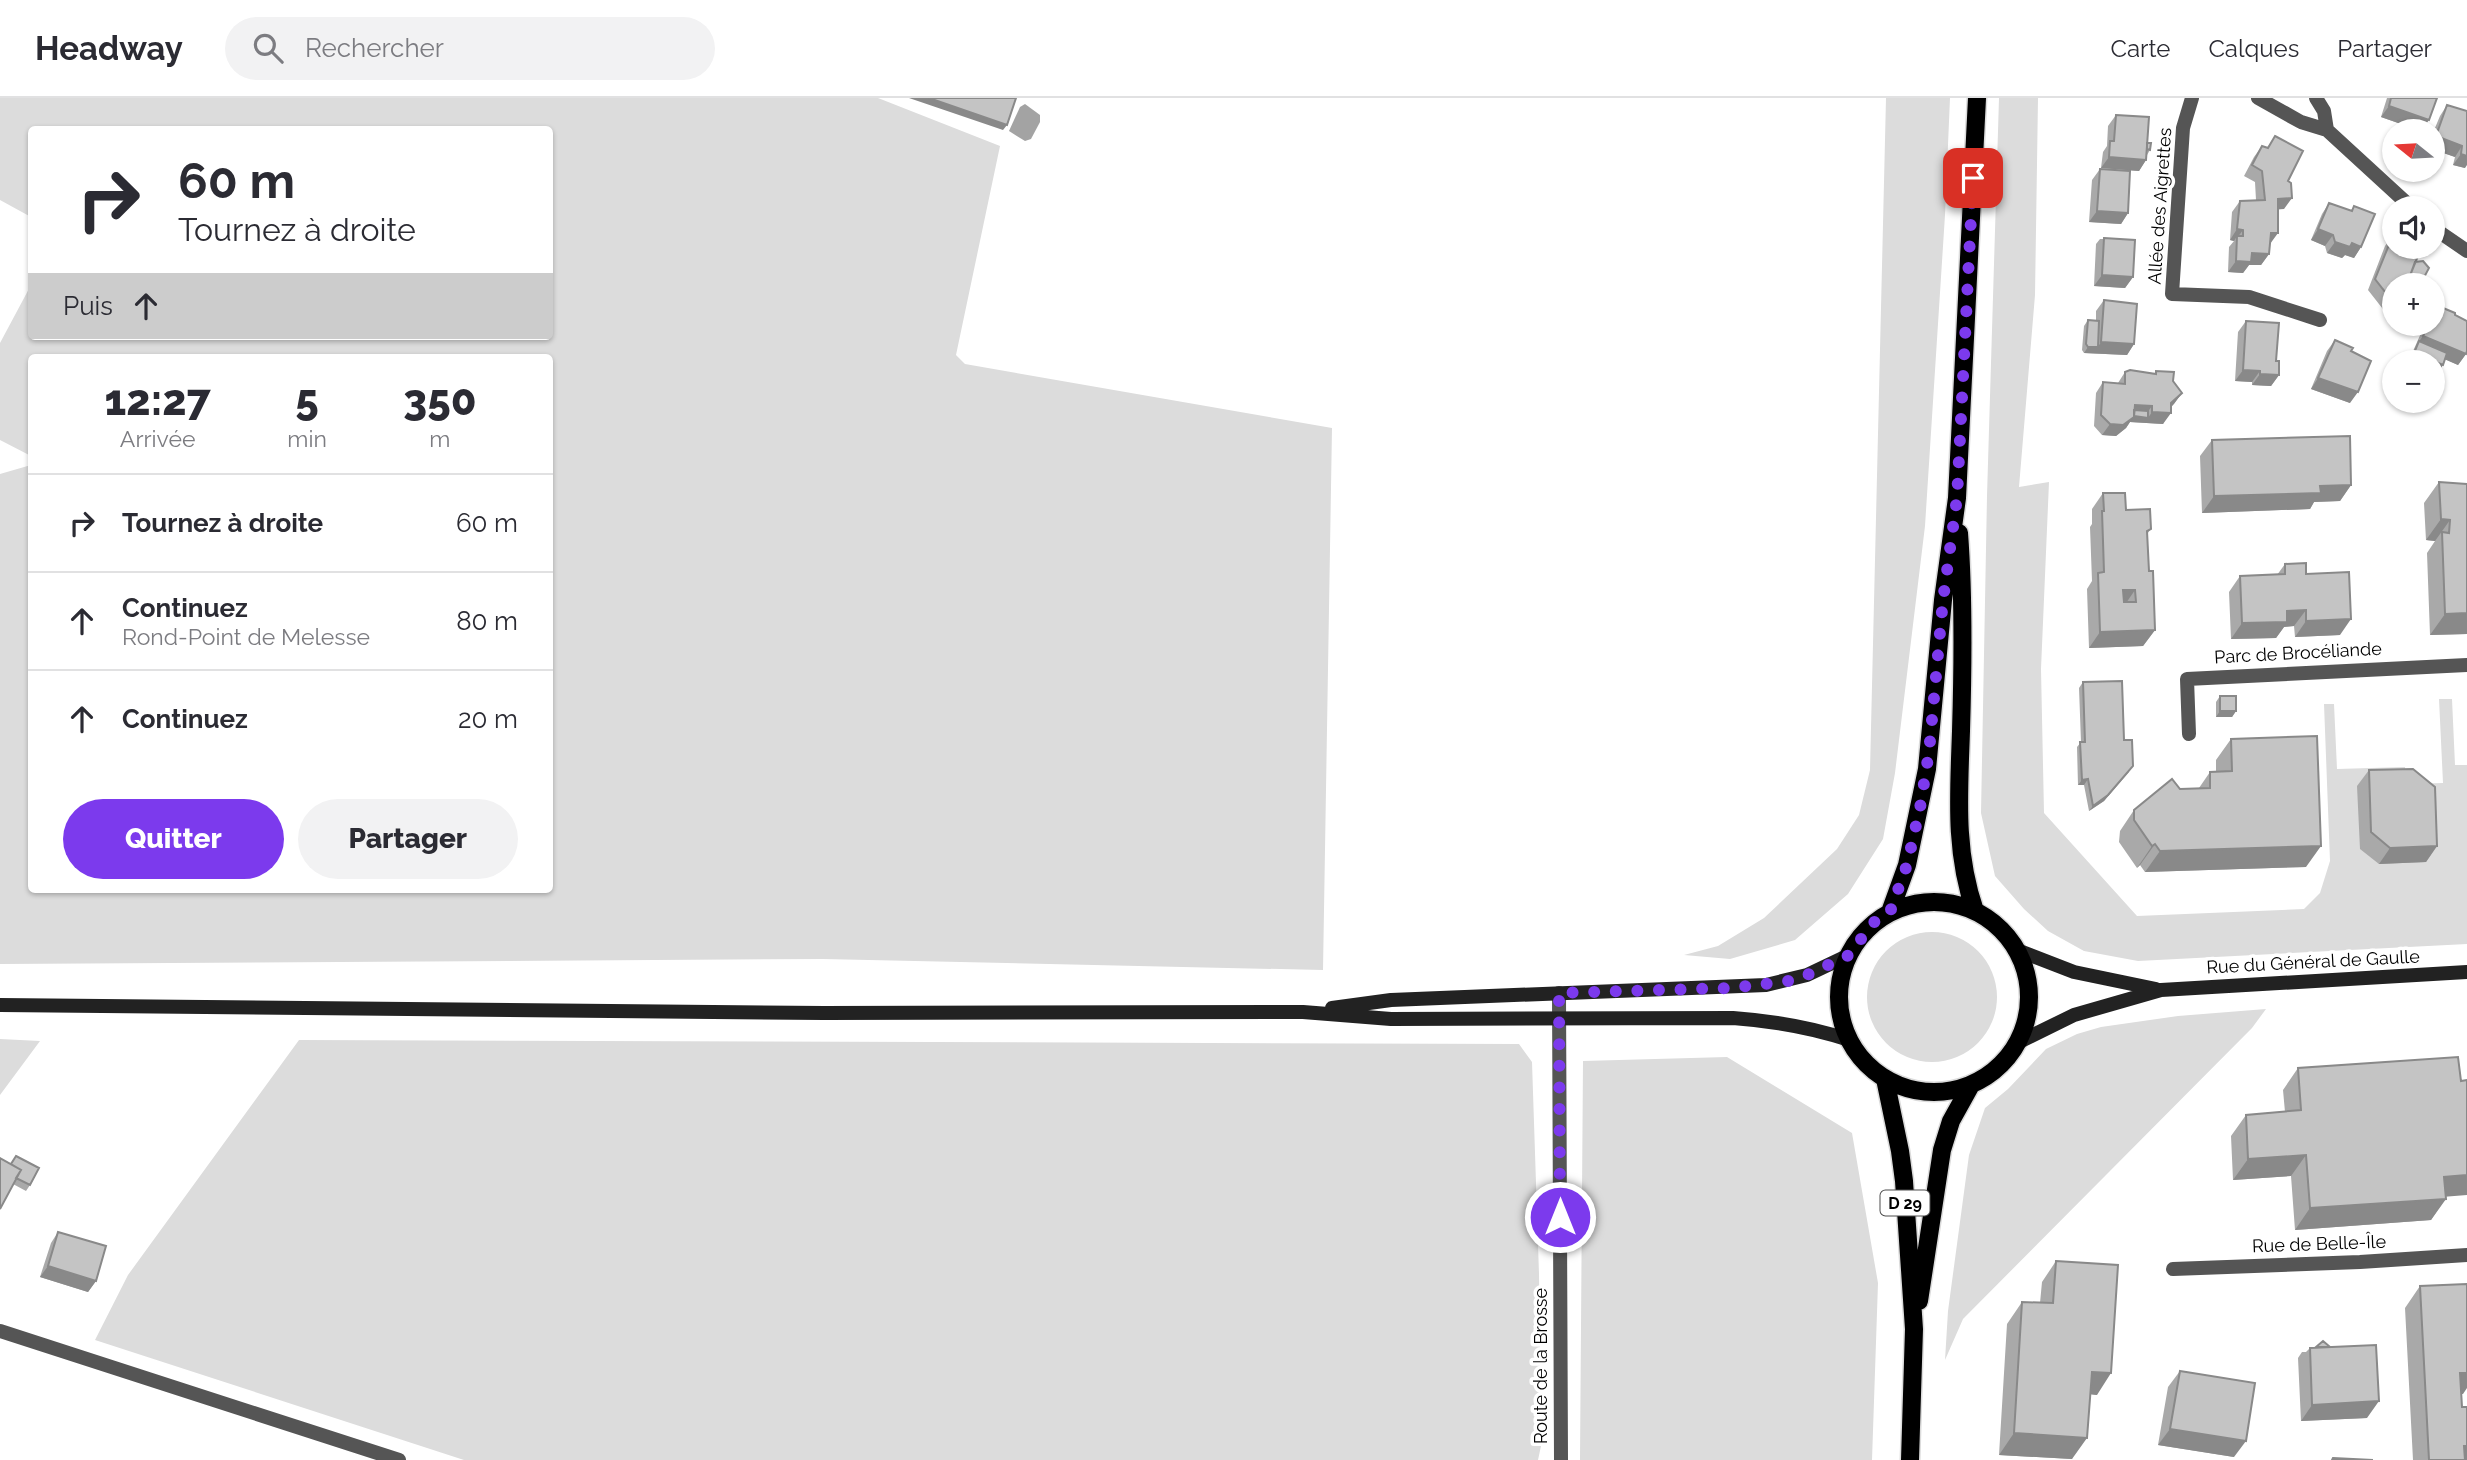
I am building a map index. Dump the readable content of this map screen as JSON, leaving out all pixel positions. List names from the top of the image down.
{
  "streets": {
    "main road": ["Rue du Général de Gaulle", "D 29"],
    "street": [
      "Allée des Aigrettes",
      "Parc de Brocéliande",
      "Rue de Belle-Île",
      "Route de la Brosse"
    ]
  },
  "crossings": [
    ["Rue du Général de Gaulle", "D 29"]
  ],
  "north": "left",
  "page": {
    "header": "Headway",
    "search": "Rechercher",
    "nav": ["Carte", "Calques", "Partager"],
    "map_buttons": ["+", "−"],
    "turn": ["60 m", "Tournez à droite"],
    "then": "Puis",
    "eta": [
      "12:27",
      "Arrivée",
      "5",
      "min",
      "350",
      "m"
    ],
    "list": [
      {
        "name": "Tournez à droite",
        "value": "60 m"
      },
      {
        "name": "Continuez",
        "note": "Rond-Point de Melesse",
        "value": "80 m"
      },
      {
        "name": "Continuez",
        "value": "20 m"
      }
    ],
    "buttons": ["Quitter", "Partager"]
  }
}
